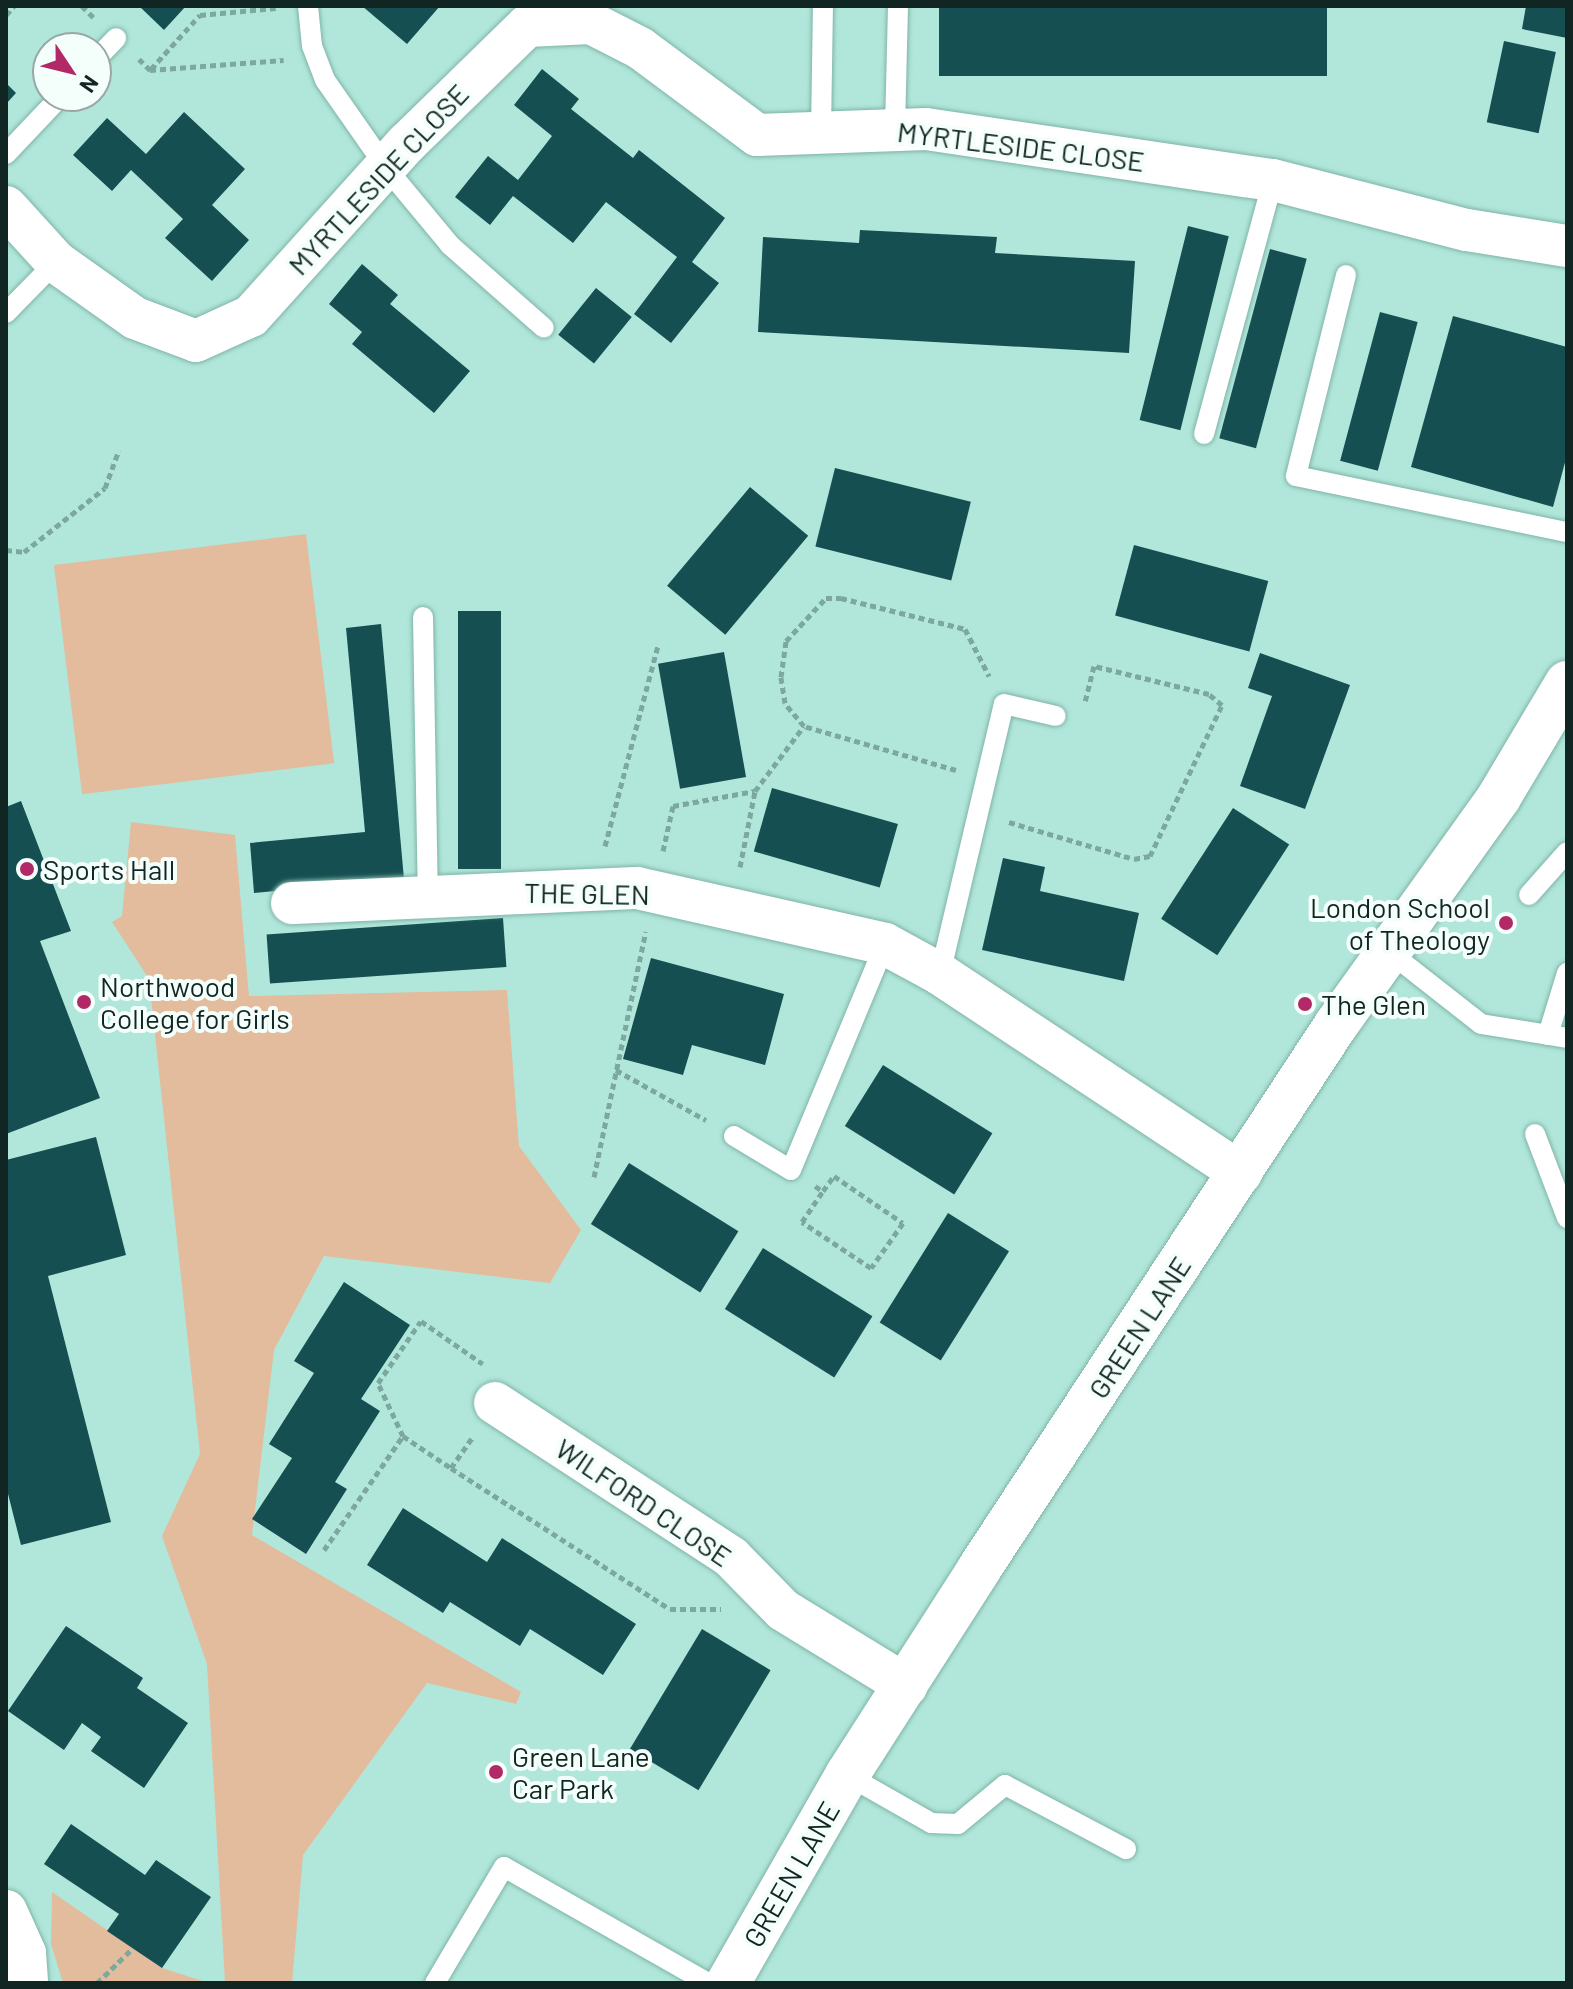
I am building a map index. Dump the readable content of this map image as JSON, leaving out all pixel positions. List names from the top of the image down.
{
  "streets": {
    "main road": ["GREEN LANE"],
    "street": ["MYRTLESIDE CLOSE", "THE GLEN", "WILFORD CLOSE"]
  },
  "crossings": [
    ["THE GLEN", "GREEN LANE"],
    ["GREEN LANE", "WILFORD CLOSE"]
  ],
  "places": [
    "Sports Hall",
    "London School of Theology",
    "Northwood College for Girls",
    "The Glen",
    "Green Lane Car Park"
  ],
  "north": "bottom right"
}
